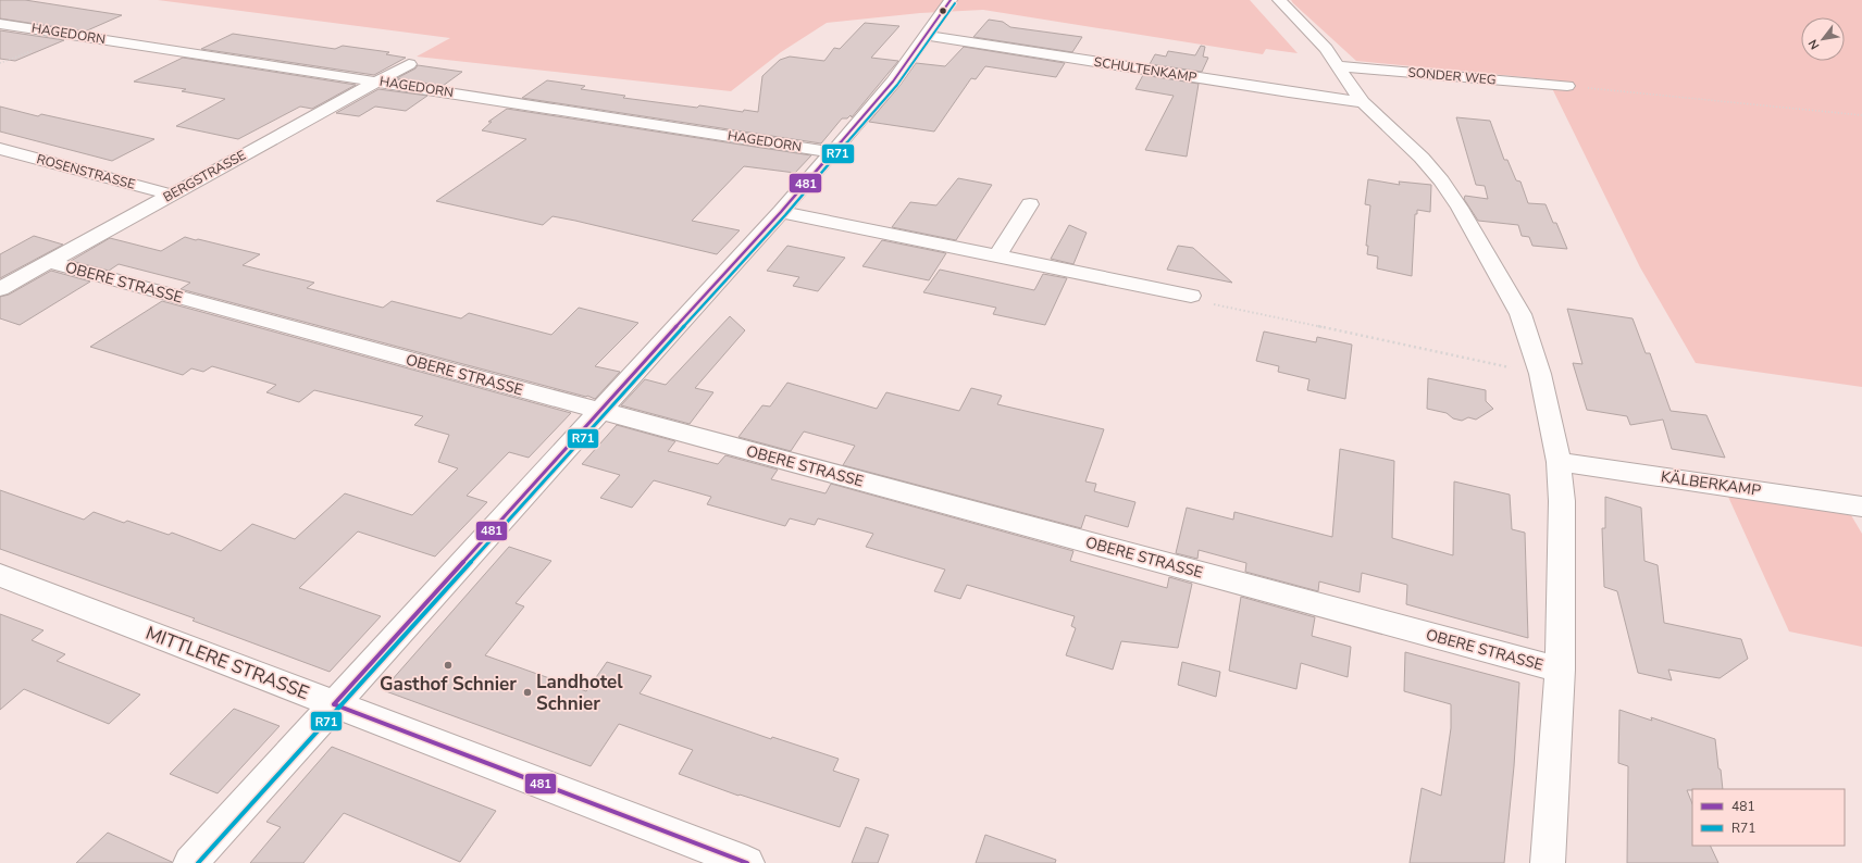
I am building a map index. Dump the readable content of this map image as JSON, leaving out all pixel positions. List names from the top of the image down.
{
  "streets": {
    "street": [
      "HAGEDORN",
      "SCHULTENKAMP",
      "SONDER WEG",
      "ROSENSTRASSE",
      "BERGSTRASSE",
      "OBERE STRASSE",
      "KÄLBERKAMP",
      "MITTLERE STRASSE"
    ]
  },
  "crossings": [
    ["HAGEDORN", "BERGSTRASSE"],
    ["ROSENSTRASSE", "BERGSTRASSE"],
    ["BERGSTRASSE", "OBERE STRASSE"]
  ],
  "places": ["Gasthof Schnier", "Landhotel Schnier"],
  "lines": ["transit line 481", "transit line R71"],
  "legend": ["481", "R71"],
  "north": "bottom left"
}
